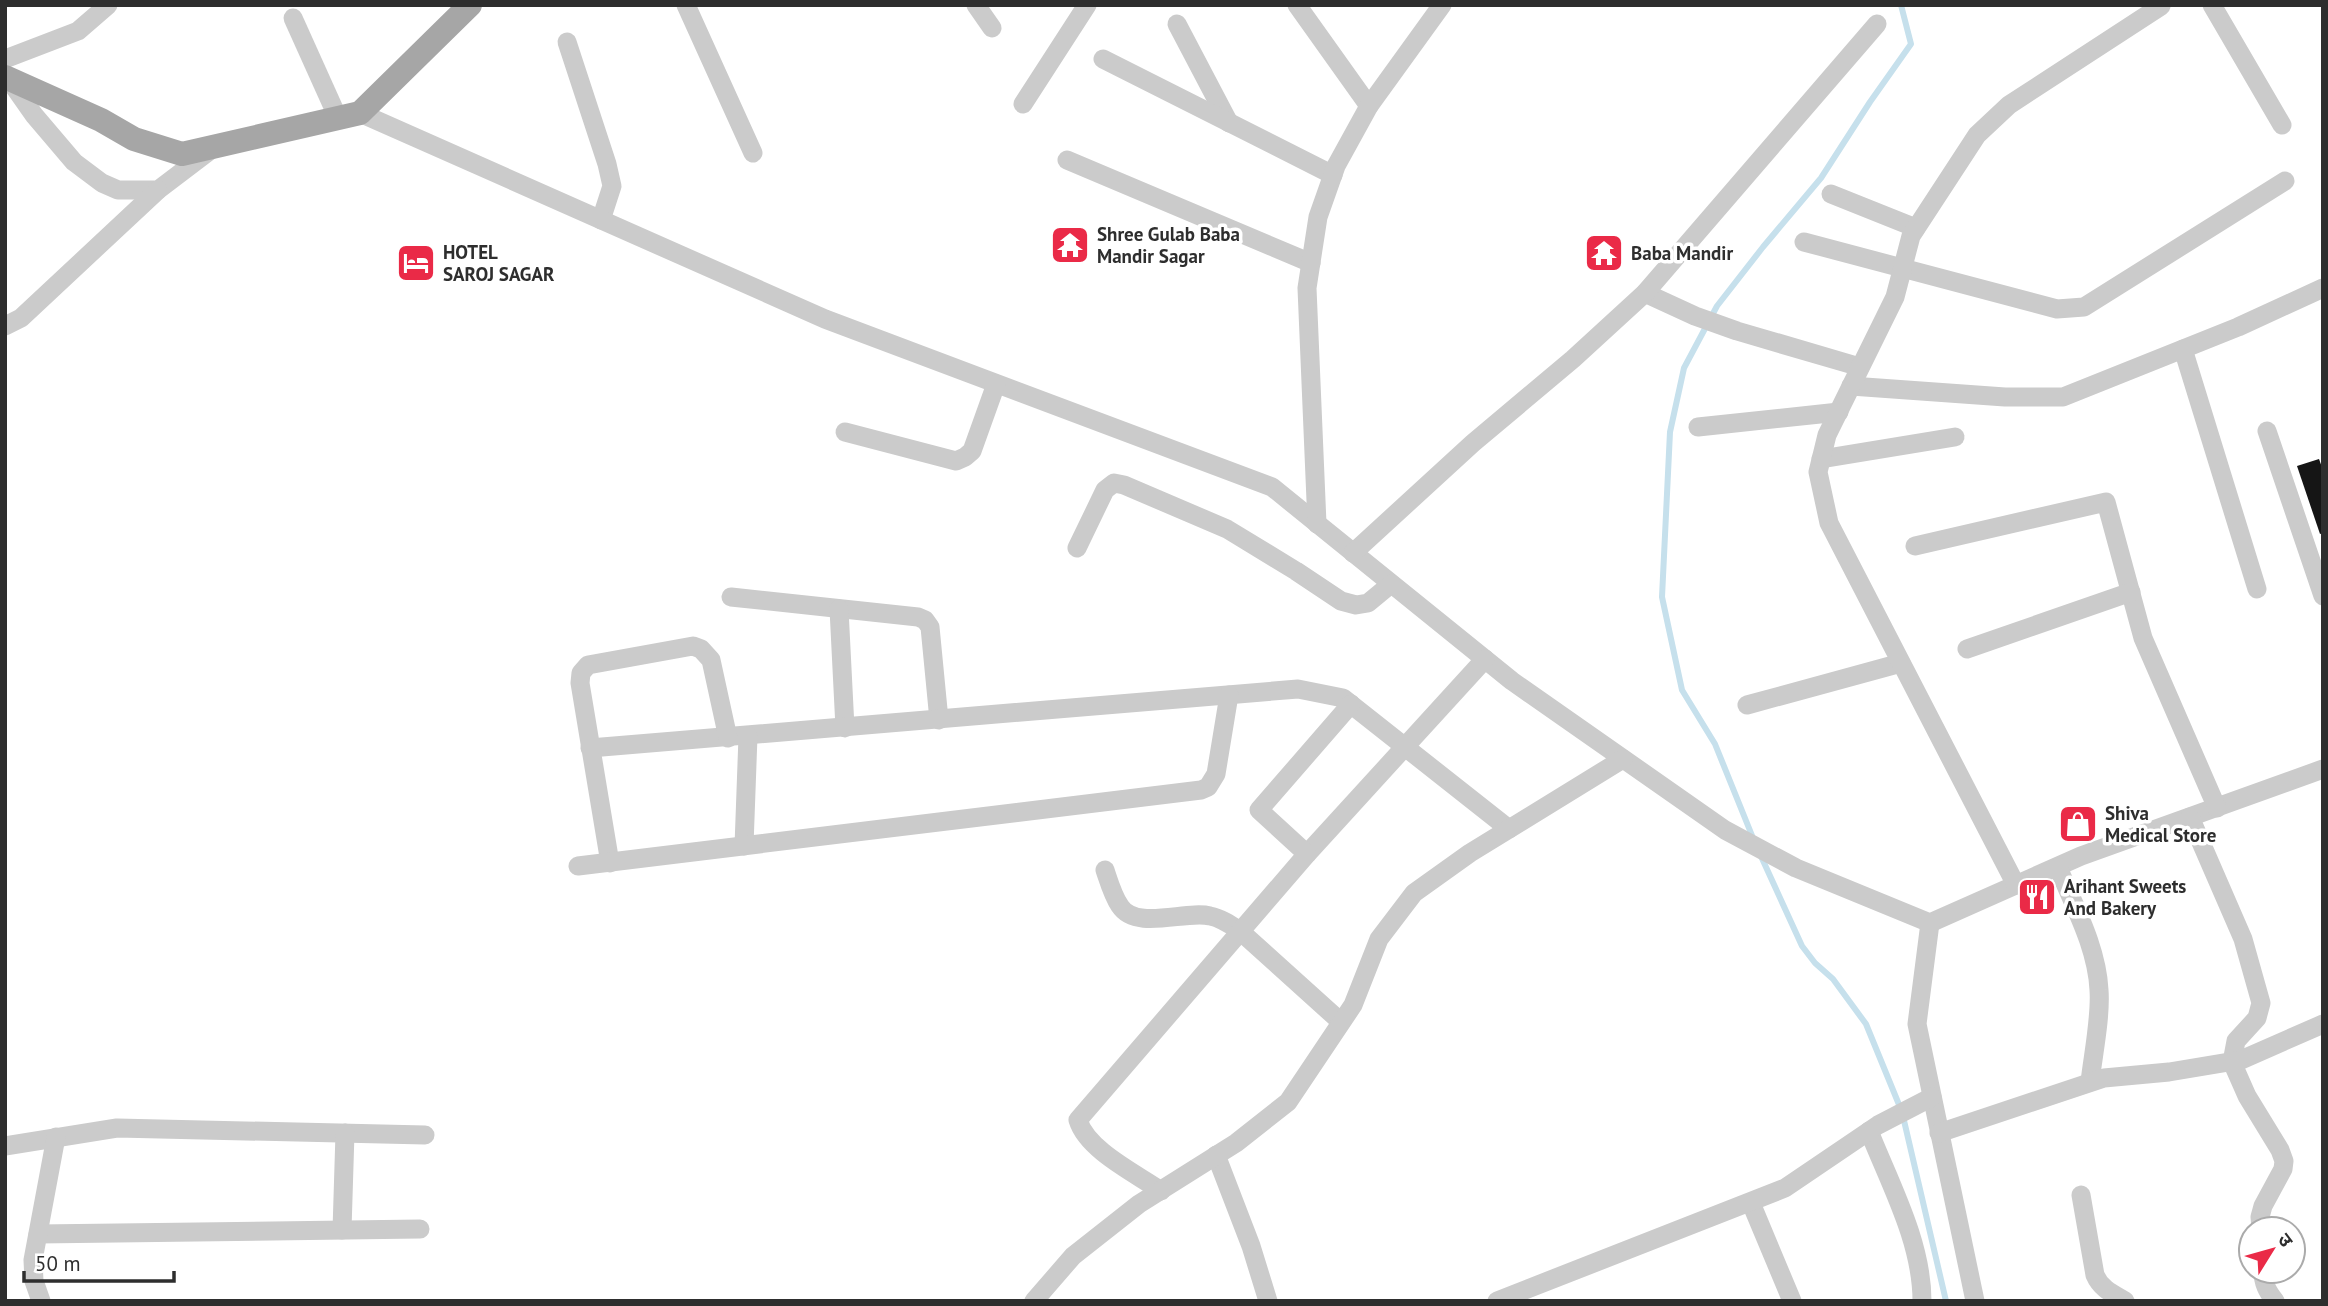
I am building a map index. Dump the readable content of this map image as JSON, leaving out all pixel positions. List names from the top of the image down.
{
  "places": {
    "temple": ["Shree Gulab Baba Mandir Sagar", "Baba Mandir"],
    "hotel": ["HOTEL SAROJ SAGAR"],
    "shop": ["Shiva Medical Store"],
    "restaurant": ["Arihant Sweets And Bakery"]
  },
  "scale_bar": "50 m",
  "north": "top right"
}
